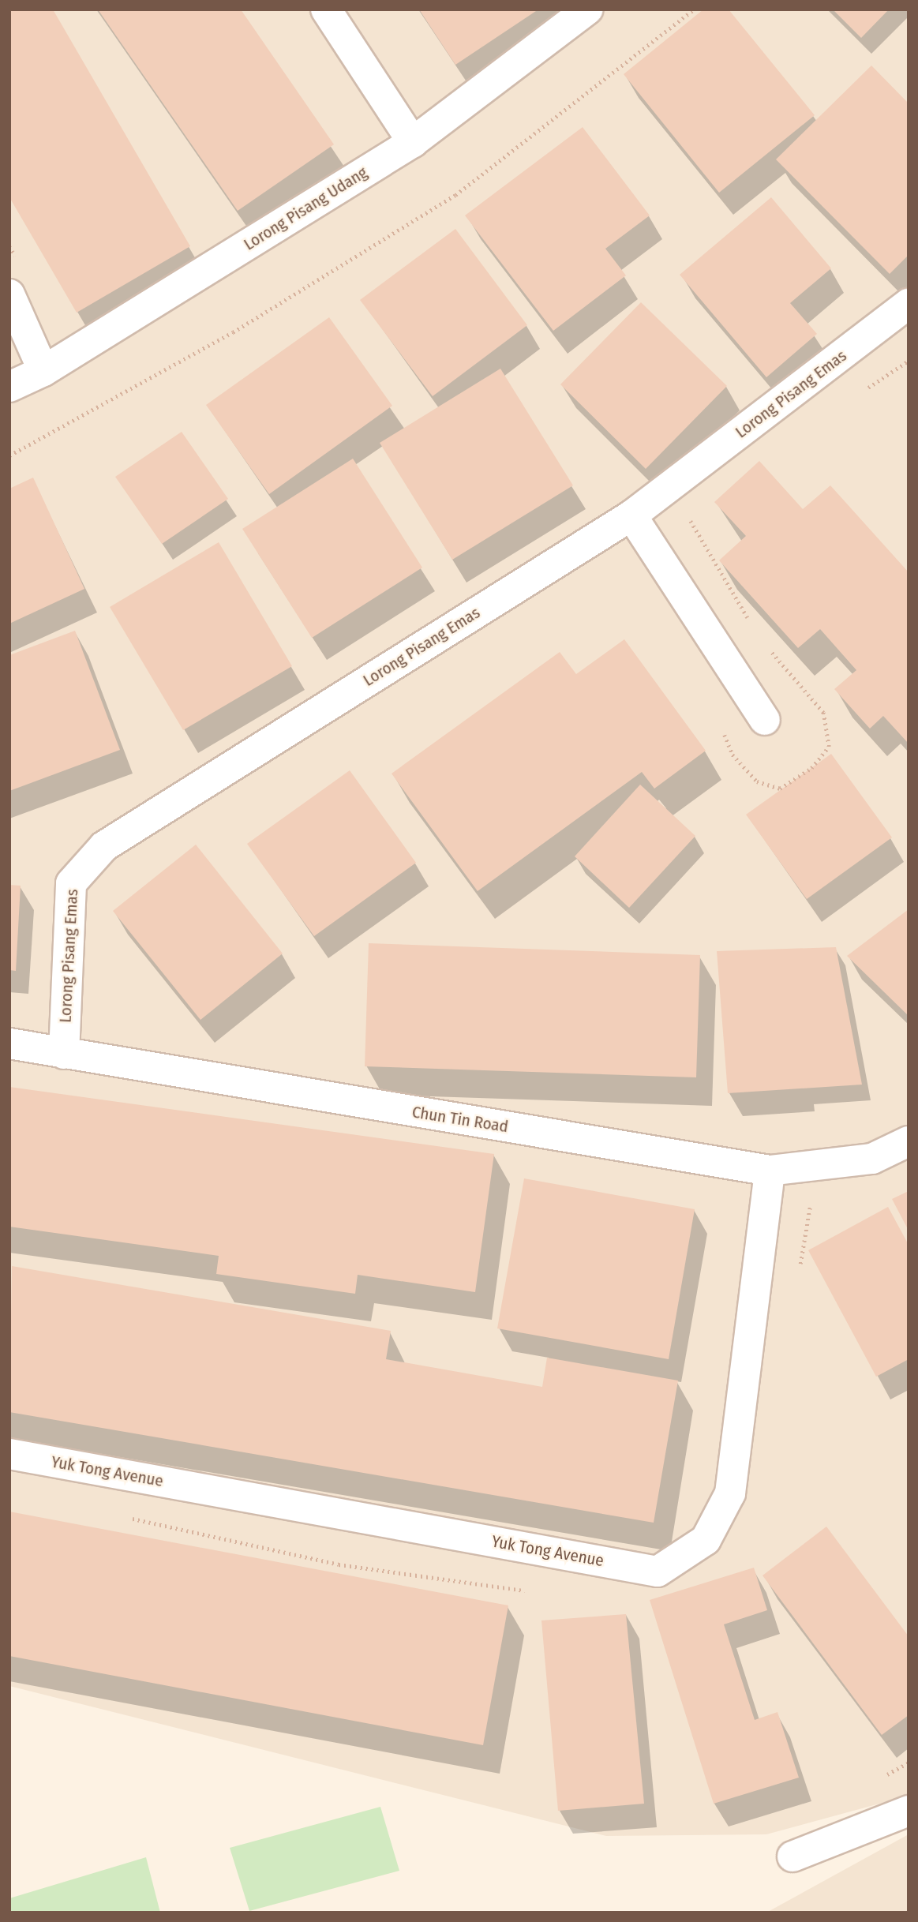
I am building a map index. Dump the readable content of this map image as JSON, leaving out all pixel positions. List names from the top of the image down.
{
  "streets": {
    "street": [
      "Lorong Pisang Udang",
      "Lorong Pisang Emas",
      "Chun Tin Road",
      "Yuk Tong Avenue"
    ]
  },
  "crossings": [
    ["Lorong Pisang Emas", "Chun Tin Road"],
    ["Chun Tin Road", "Yuk Tong Avenue"]
  ]
}
